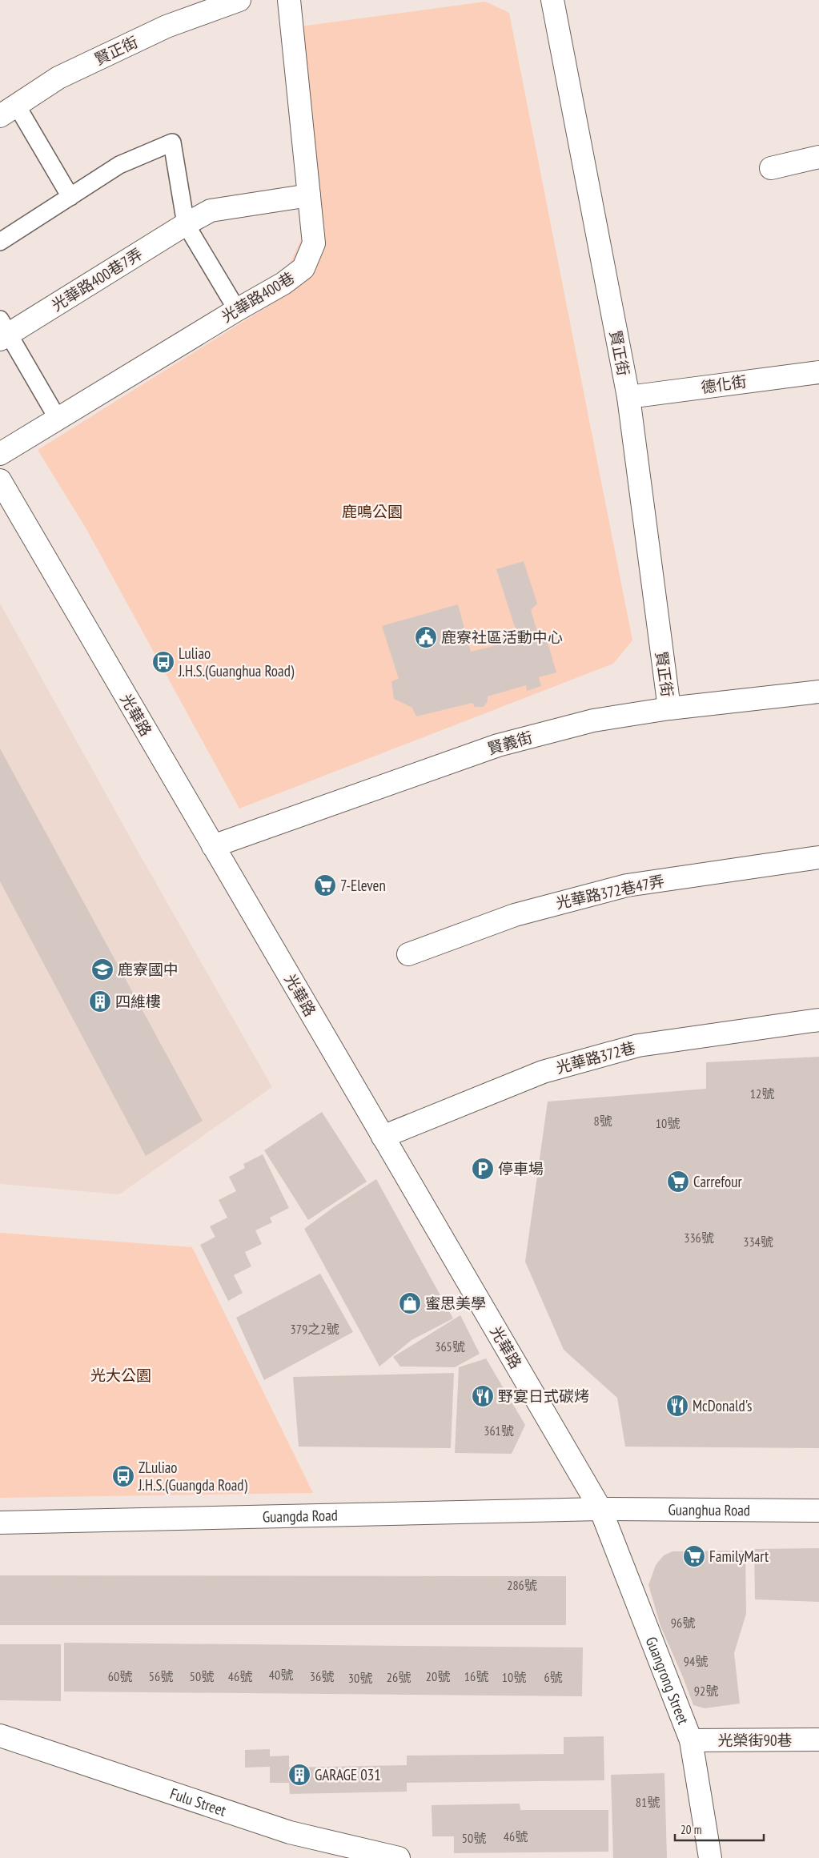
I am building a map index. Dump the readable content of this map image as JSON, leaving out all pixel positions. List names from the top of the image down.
{
  "streets": {
    "street": [
      "賢正街",
      "光華路400巷7弄",
      "光華路400巷",
      "德化街",
      "光華路",
      "賢義街",
      "光華路372巷47弄",
      "光華路372巷",
      "Guanghua Road",
      "Guangda Road",
      "Guangrong Street",
      "光榮街90巷",
      "Fulu Street"
    ]
  },
  "crossings": [
    ["賢正街", "德化街"],
    ["賢正街", "賢義街"],
    ["光華路400巷7弄", "光華路400巷"],
    ["光華路", "賢義街"],
    ["光華路", "光華路372巷"],
    ["光華路", "Guanghua Road"],
    ["光華路", "Guangda Road"],
    ["光華路", "Guangrong Street"],
    ["Guanghua Road", "Guangda Road"],
    ["Guanghua Road", "Guangrong Street"],
    ["Guangda Road", "Guangrong Street"],
    ["Guangrong Street", "光榮街90巷"]
  ],
  "parks": ["鹿鳴公園", "光大公園"],
  "places": {
    "public building": ["鹿寮社區活動中心"],
    "bus stop": ["Luliao J.H.S.(Guanghua Road)", "ZLuliao J.H.S.(Guangda Road)"],
    "supermarket": ["7-Eleven", "Carrefour", "FamilyMart"],
    "school or university": ["鹿寮國中"],
    "building": ["四維樓", "GARAGE 031"],
    "parking": ["停車場"],
    "shop": ["蜜思美學"],
    "restaurant": ["野宴日式碳烤", "McDonald's"]
  },
  "house_numbers": [
    "12號",
    "8號",
    "10號",
    "336號",
    "334號",
    "379之2號",
    "365號",
    "361號",
    "286號",
    "96號",
    "94號",
    "40號",
    "60號",
    "56號",
    "50號",
    "46號",
    "36號",
    "20號",
    "16號",
    "26號",
    "10號",
    "6號",
    "30號",
    "92號",
    "81號",
    "46號",
    "50號"
  ],
  "scale_bar": "20 m"
}
